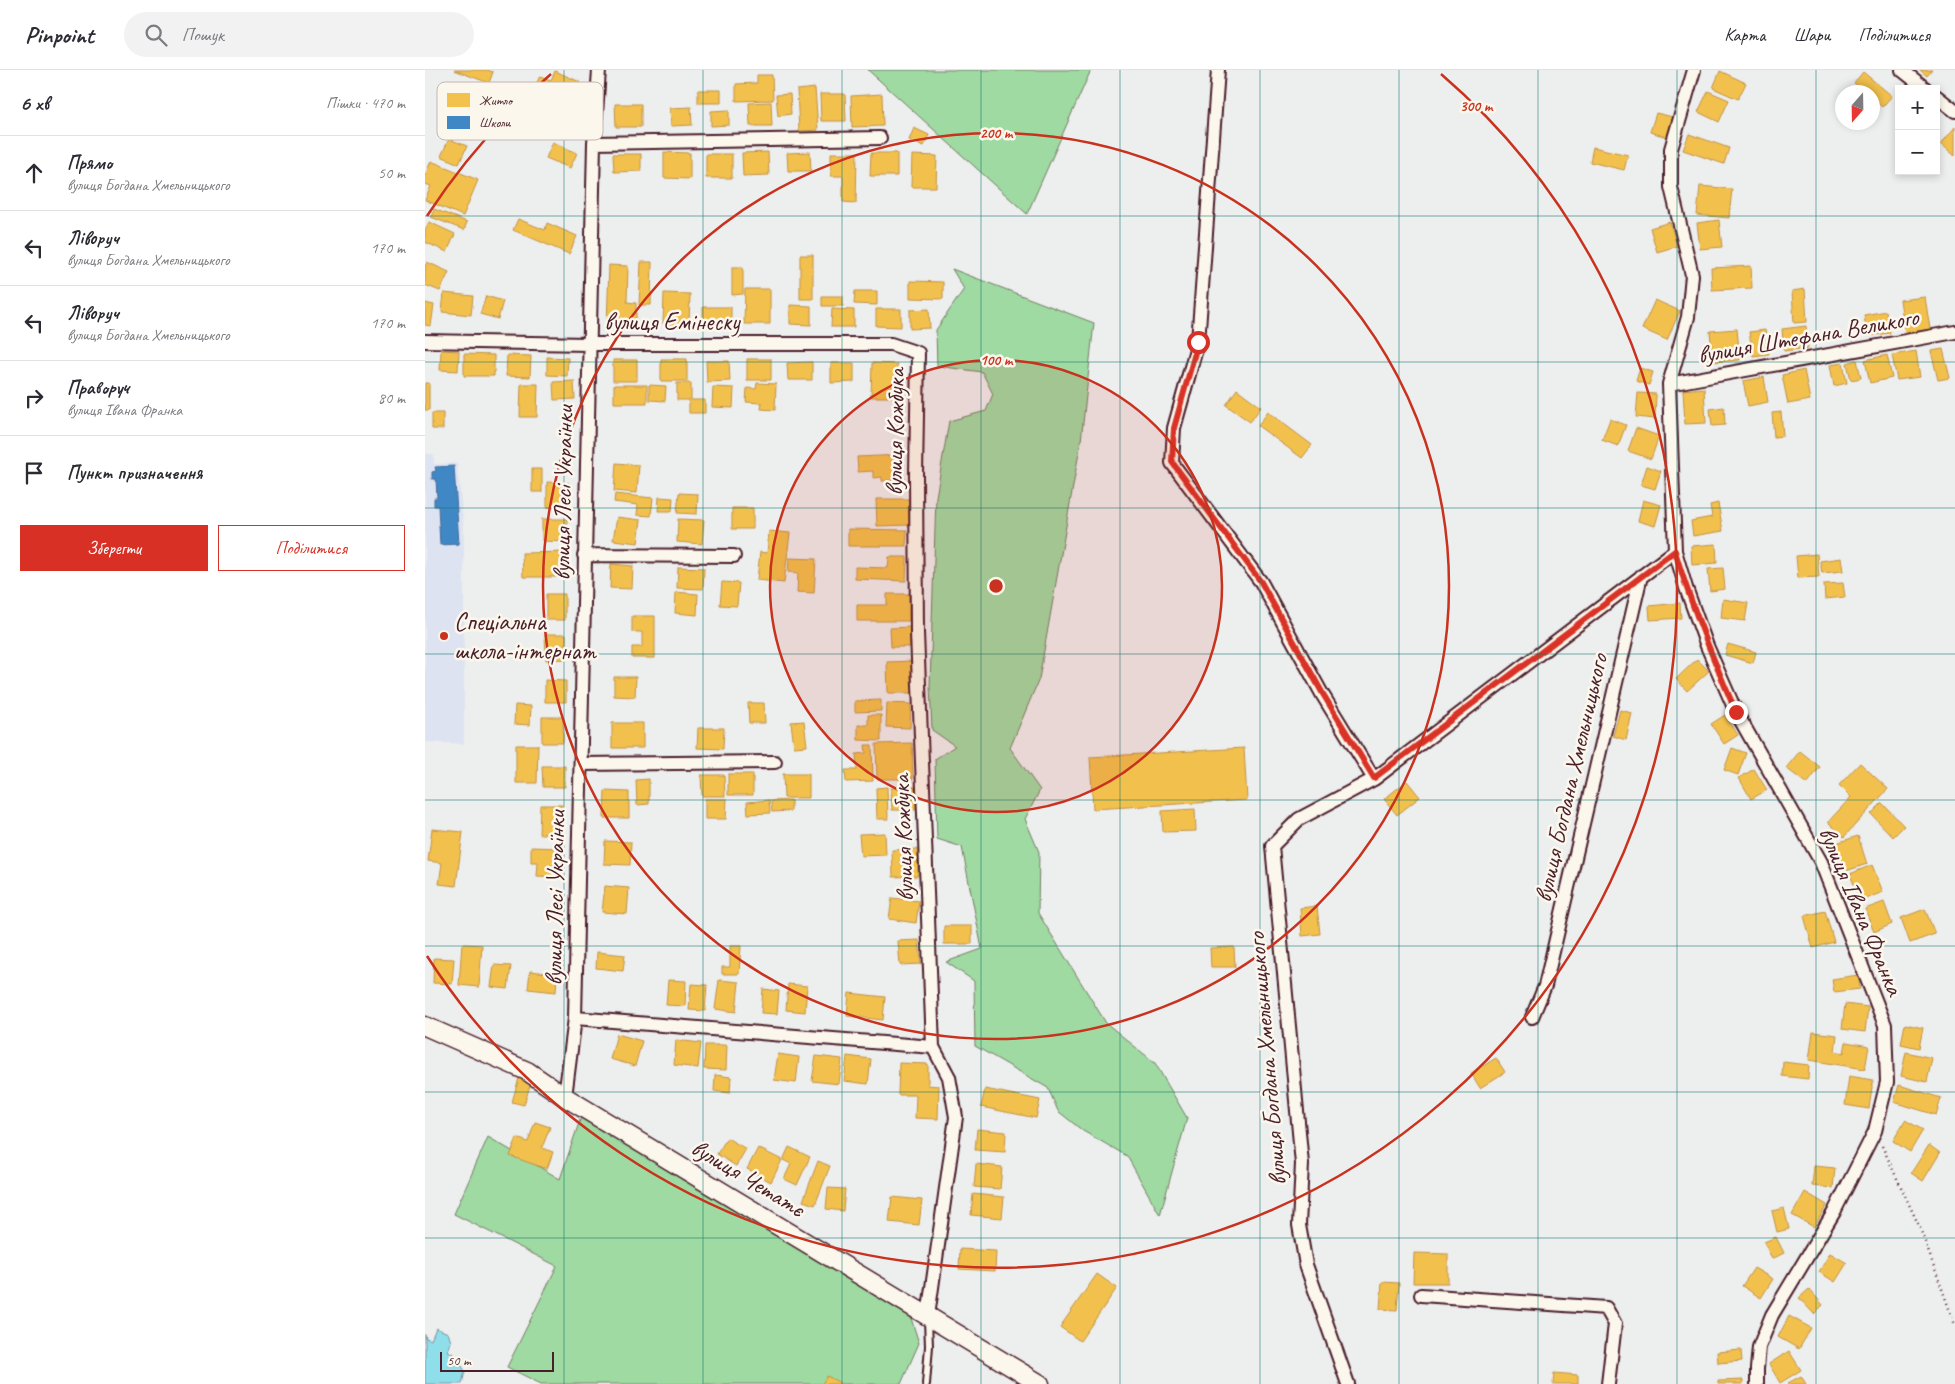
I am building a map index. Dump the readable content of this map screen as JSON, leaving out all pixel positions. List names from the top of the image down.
{
  "streets": {
    "street": [
      "вулиця Емінеску",
      "вулиця Штефана Великого",
      "вулиця Кожбука",
      "вулиця Лесі Українки",
      "вулиця Богдана Хмельницького",
      "вулиця Івана Франка",
      "вулиця Четатє"
    ]
  },
  "crossings": [
    ["вулиця Емінеску", "вулиця Кожбука"],
    ["вулиця Емінеску", "вулиця Лесі Українки"],
    ["вулиця Штефана Великого", "вулиця Івана Франка"],
    ["вулиця Кожбука", "вулиця Четатє"],
    ["вулиця Лесі Українки", "вулиця Четатє"],
    ["вулиця Богдана Хмельницького", "вулиця Івана Франка"]
  ],
  "places": ["Спеціальна школа-інтернат"],
  "legend": ["Житло", "Школи"],
  "scale_bar": "50 m",
  "north": "bottom",
  "page": {
    "header": "Pinpoint",
    "search": "Пошук",
    "nav": ["Карта", "Шари", "Поділитися"],
    "heading": ["6 хв", "Пішки · 470 m"],
    "map_buttons": ["+", "−"],
    "list": [
      ["Прямо", "вулиця Богдана Хмельницького", "50 m"],
      ["Ліворуч", "вулиця Богдана Хмельницького", "170 m"],
      ["Ліворуч", "вулиця Богдана Хмельницького", "170 m"],
      ["Праворуч", "вулиця Івана Франка", "80 m"],
      "Пункт призначення"
    ],
    "buttons": ["Зберегти", "Поділитися"],
    "scale": "50 m"
  },
  "rings": ["300 m", "200 m", "100 m"]
}
